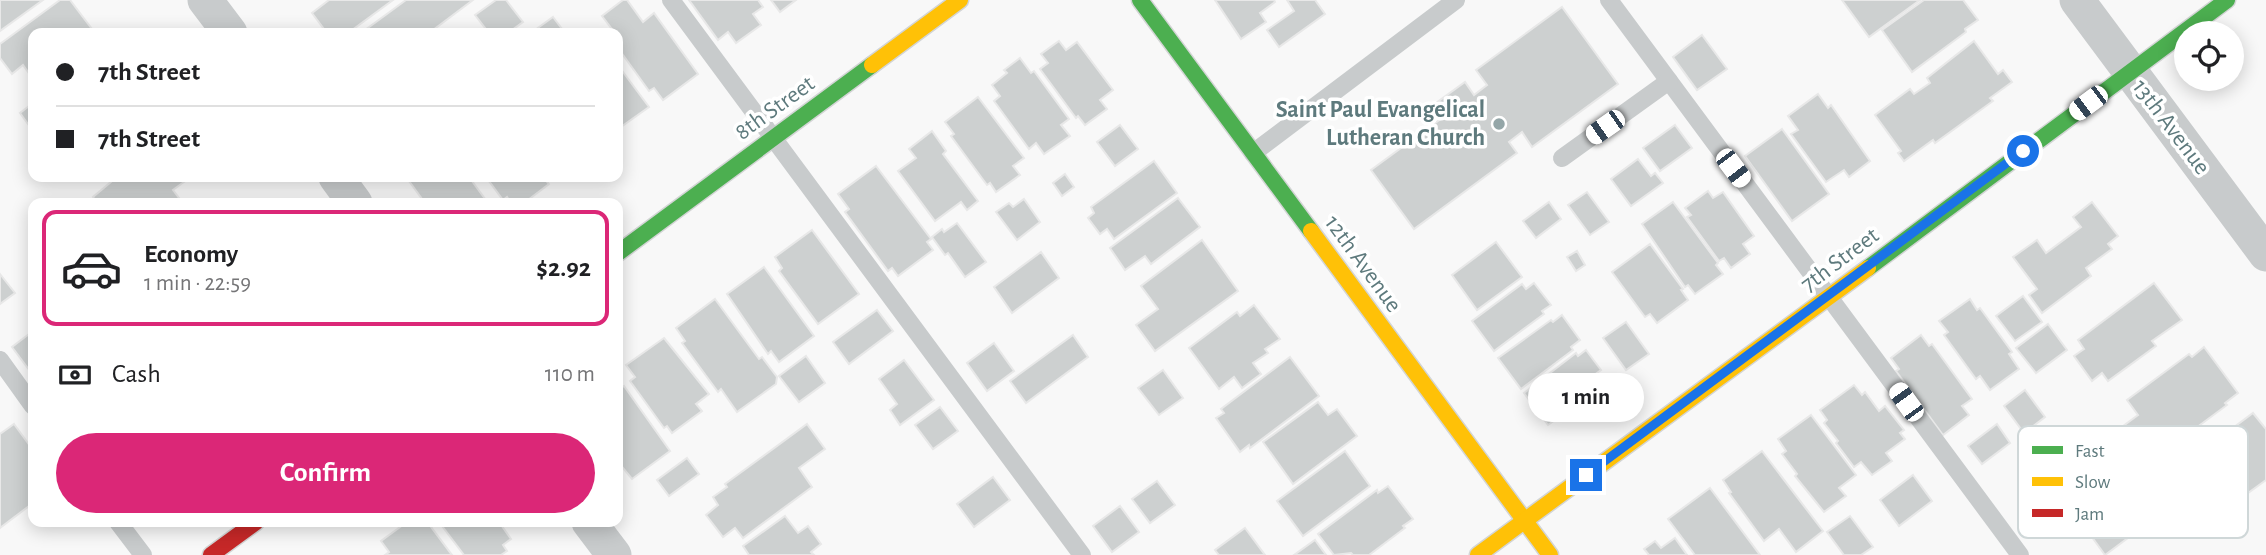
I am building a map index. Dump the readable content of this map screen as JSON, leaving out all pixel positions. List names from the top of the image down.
{
  "streets": {
    "street": [
      "8th Street",
      "13th Avenue",
      "7th Street",
      "12th Avenue"
    ]
  },
  "crossings": [
    ["13th Avenue", "7th Street"],
    ["7th Street", "12th Avenue"]
  ],
  "places": ["Saint Paul Evangelical Lutheran Church"],
  "legend": ["Fast", "Slow", "Jam"],
  "page": {
    "banner": ["7th Street", "7th Street"],
    "list": [
      {
        "name": "Economy",
        "note": "1 min · 22:59",
        "value": "$2.92"
      }
    ],
    "pay": ["Cash", "110 m"],
    "bubble": "1 min",
    "buttons": "Confirm"
  }
}
